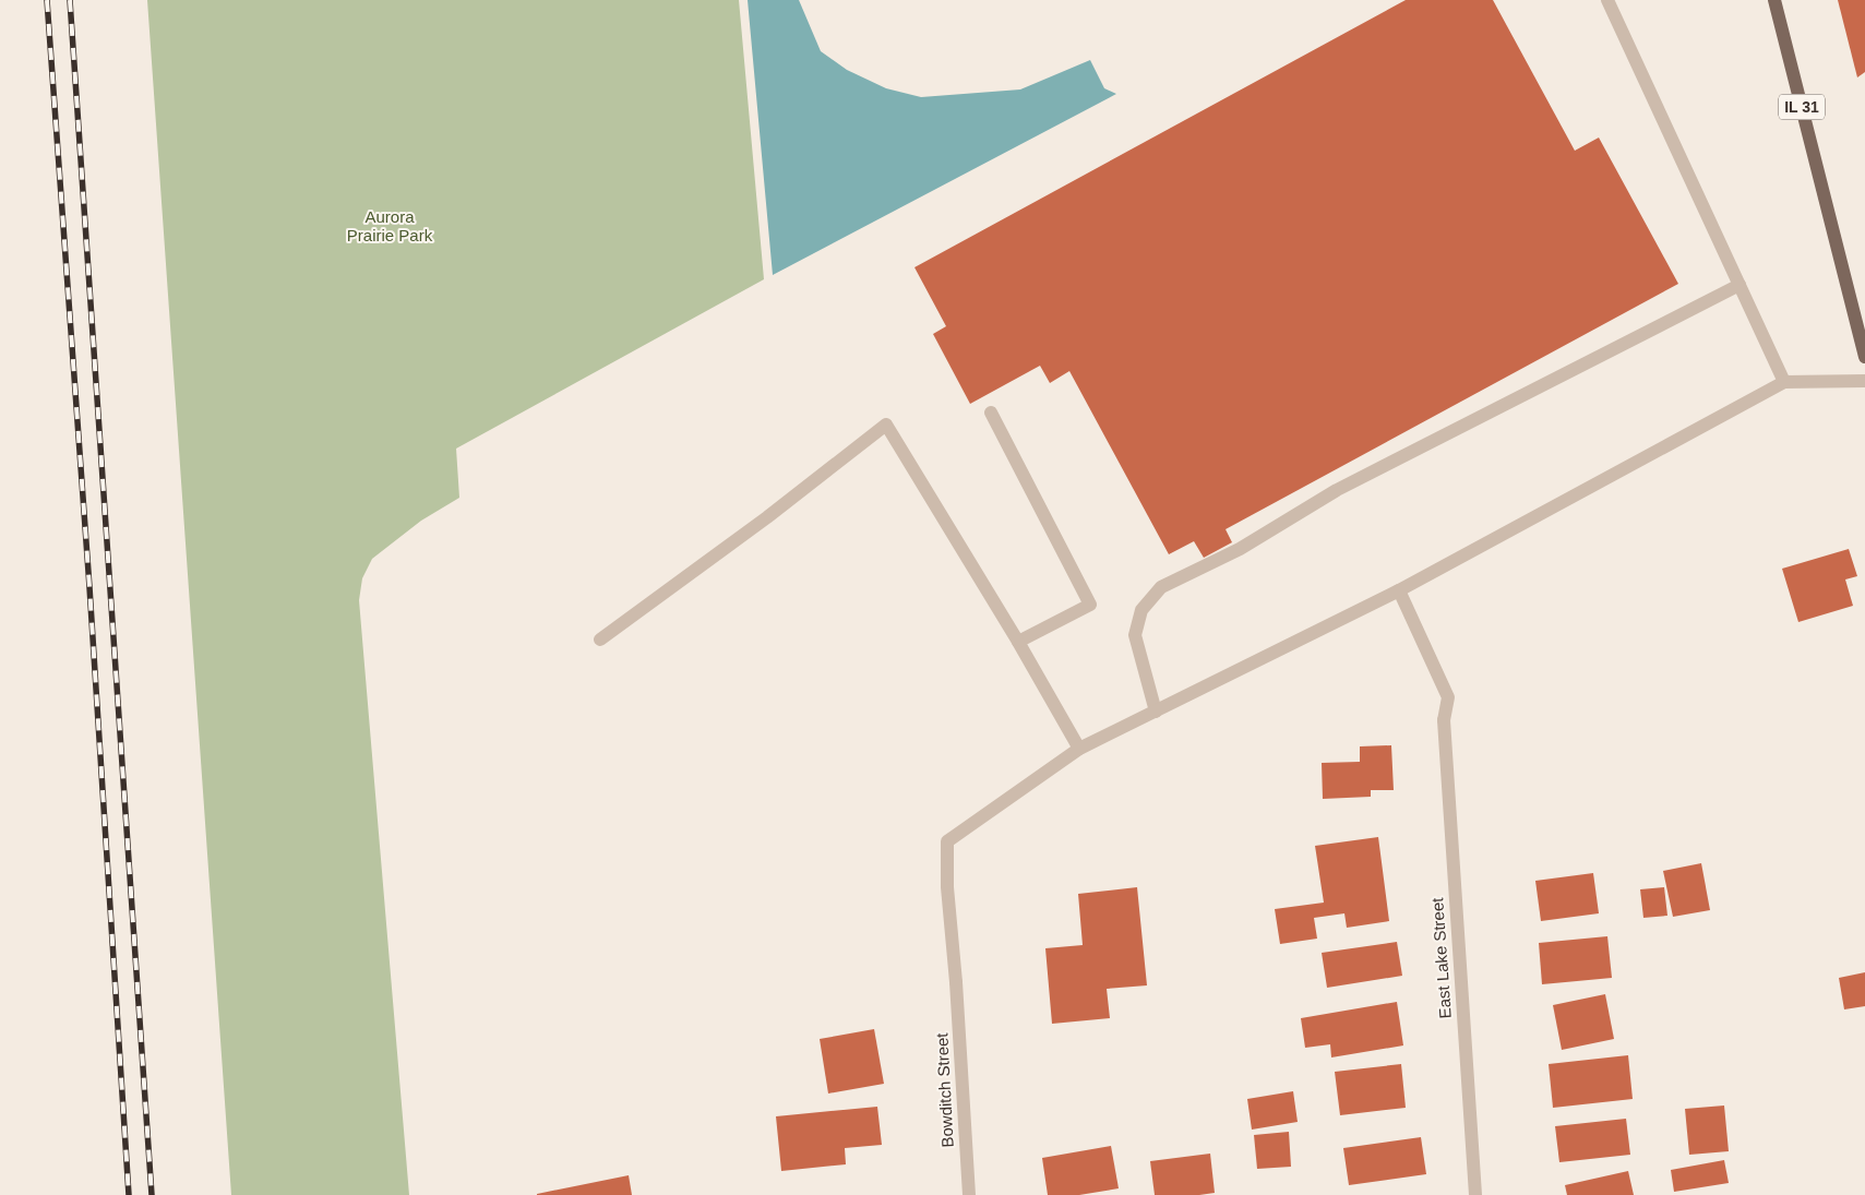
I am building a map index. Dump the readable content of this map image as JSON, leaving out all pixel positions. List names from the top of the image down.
{
  "streets": {
    "main road": ["IL 31"],
    "street": ["East Lake Street", "Bowditch Street"]
  },
  "parks": ["Aurora Prairie Park"]
}
